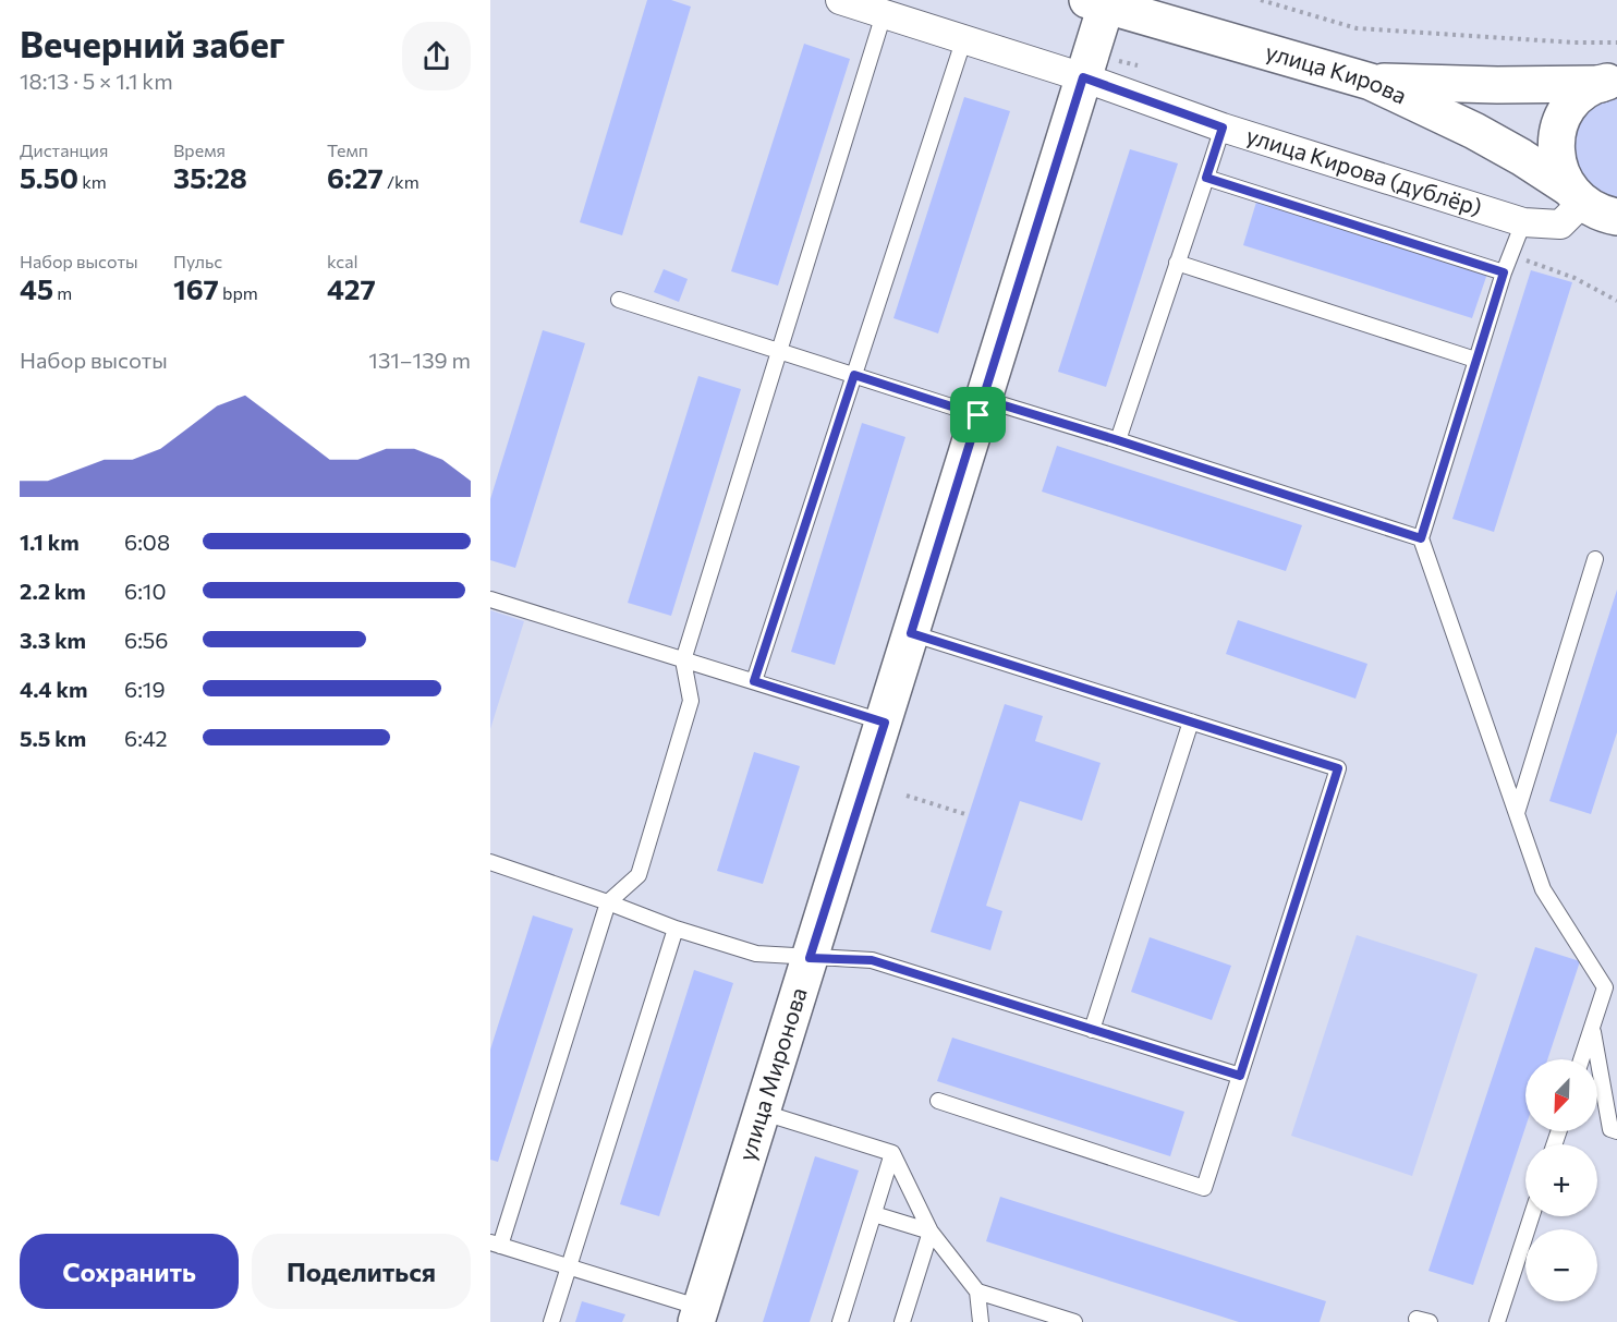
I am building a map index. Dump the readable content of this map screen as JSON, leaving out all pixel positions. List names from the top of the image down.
{
  "streets": {
    "main road": ["улица Кирова", "улица Миронова"],
    "street": ["улица Кирова (дублёр)"]
  },
  "crossings": [
    ["улица Кирова", "улица Кирова (дублёр)"],
    ["улица Кирова", "улица Миронова"],
    ["улица Кирова (дублёр)", "улица Миронова"]
  ],
  "north": "bottom left",
  "page": {
    "heading": ["Вечерний забег", "18:13 · 5 × 1.1 km"],
    "stats": [
      ["Дистанция", "5.50 km"],
      ["Время", "35:28"],
      ["Темп", "6:27 /km"],
      ["Набор высоты", "45 m"],
      ["Пульс", "167 bpm"],
      ["kcal", "427"]
    ],
    "chart": ["Набор высоты", "131–139 m"],
    "list": [
      {
        "name": "1.1 km",
        "note": "6:08"
      },
      {
        "name": "2.2 km",
        "note": "6:10"
      },
      {
        "name": "3.3 km",
        "note": "6:56"
      },
      {
        "name": "4.4 km",
        "note": "6:19"
      },
      {
        "name": "5.5 km",
        "note": "6:42"
      }
    ],
    "map_buttons": ["+", "−"],
    "buttons": ["Сохранить", "Поделиться"]
  }
}
